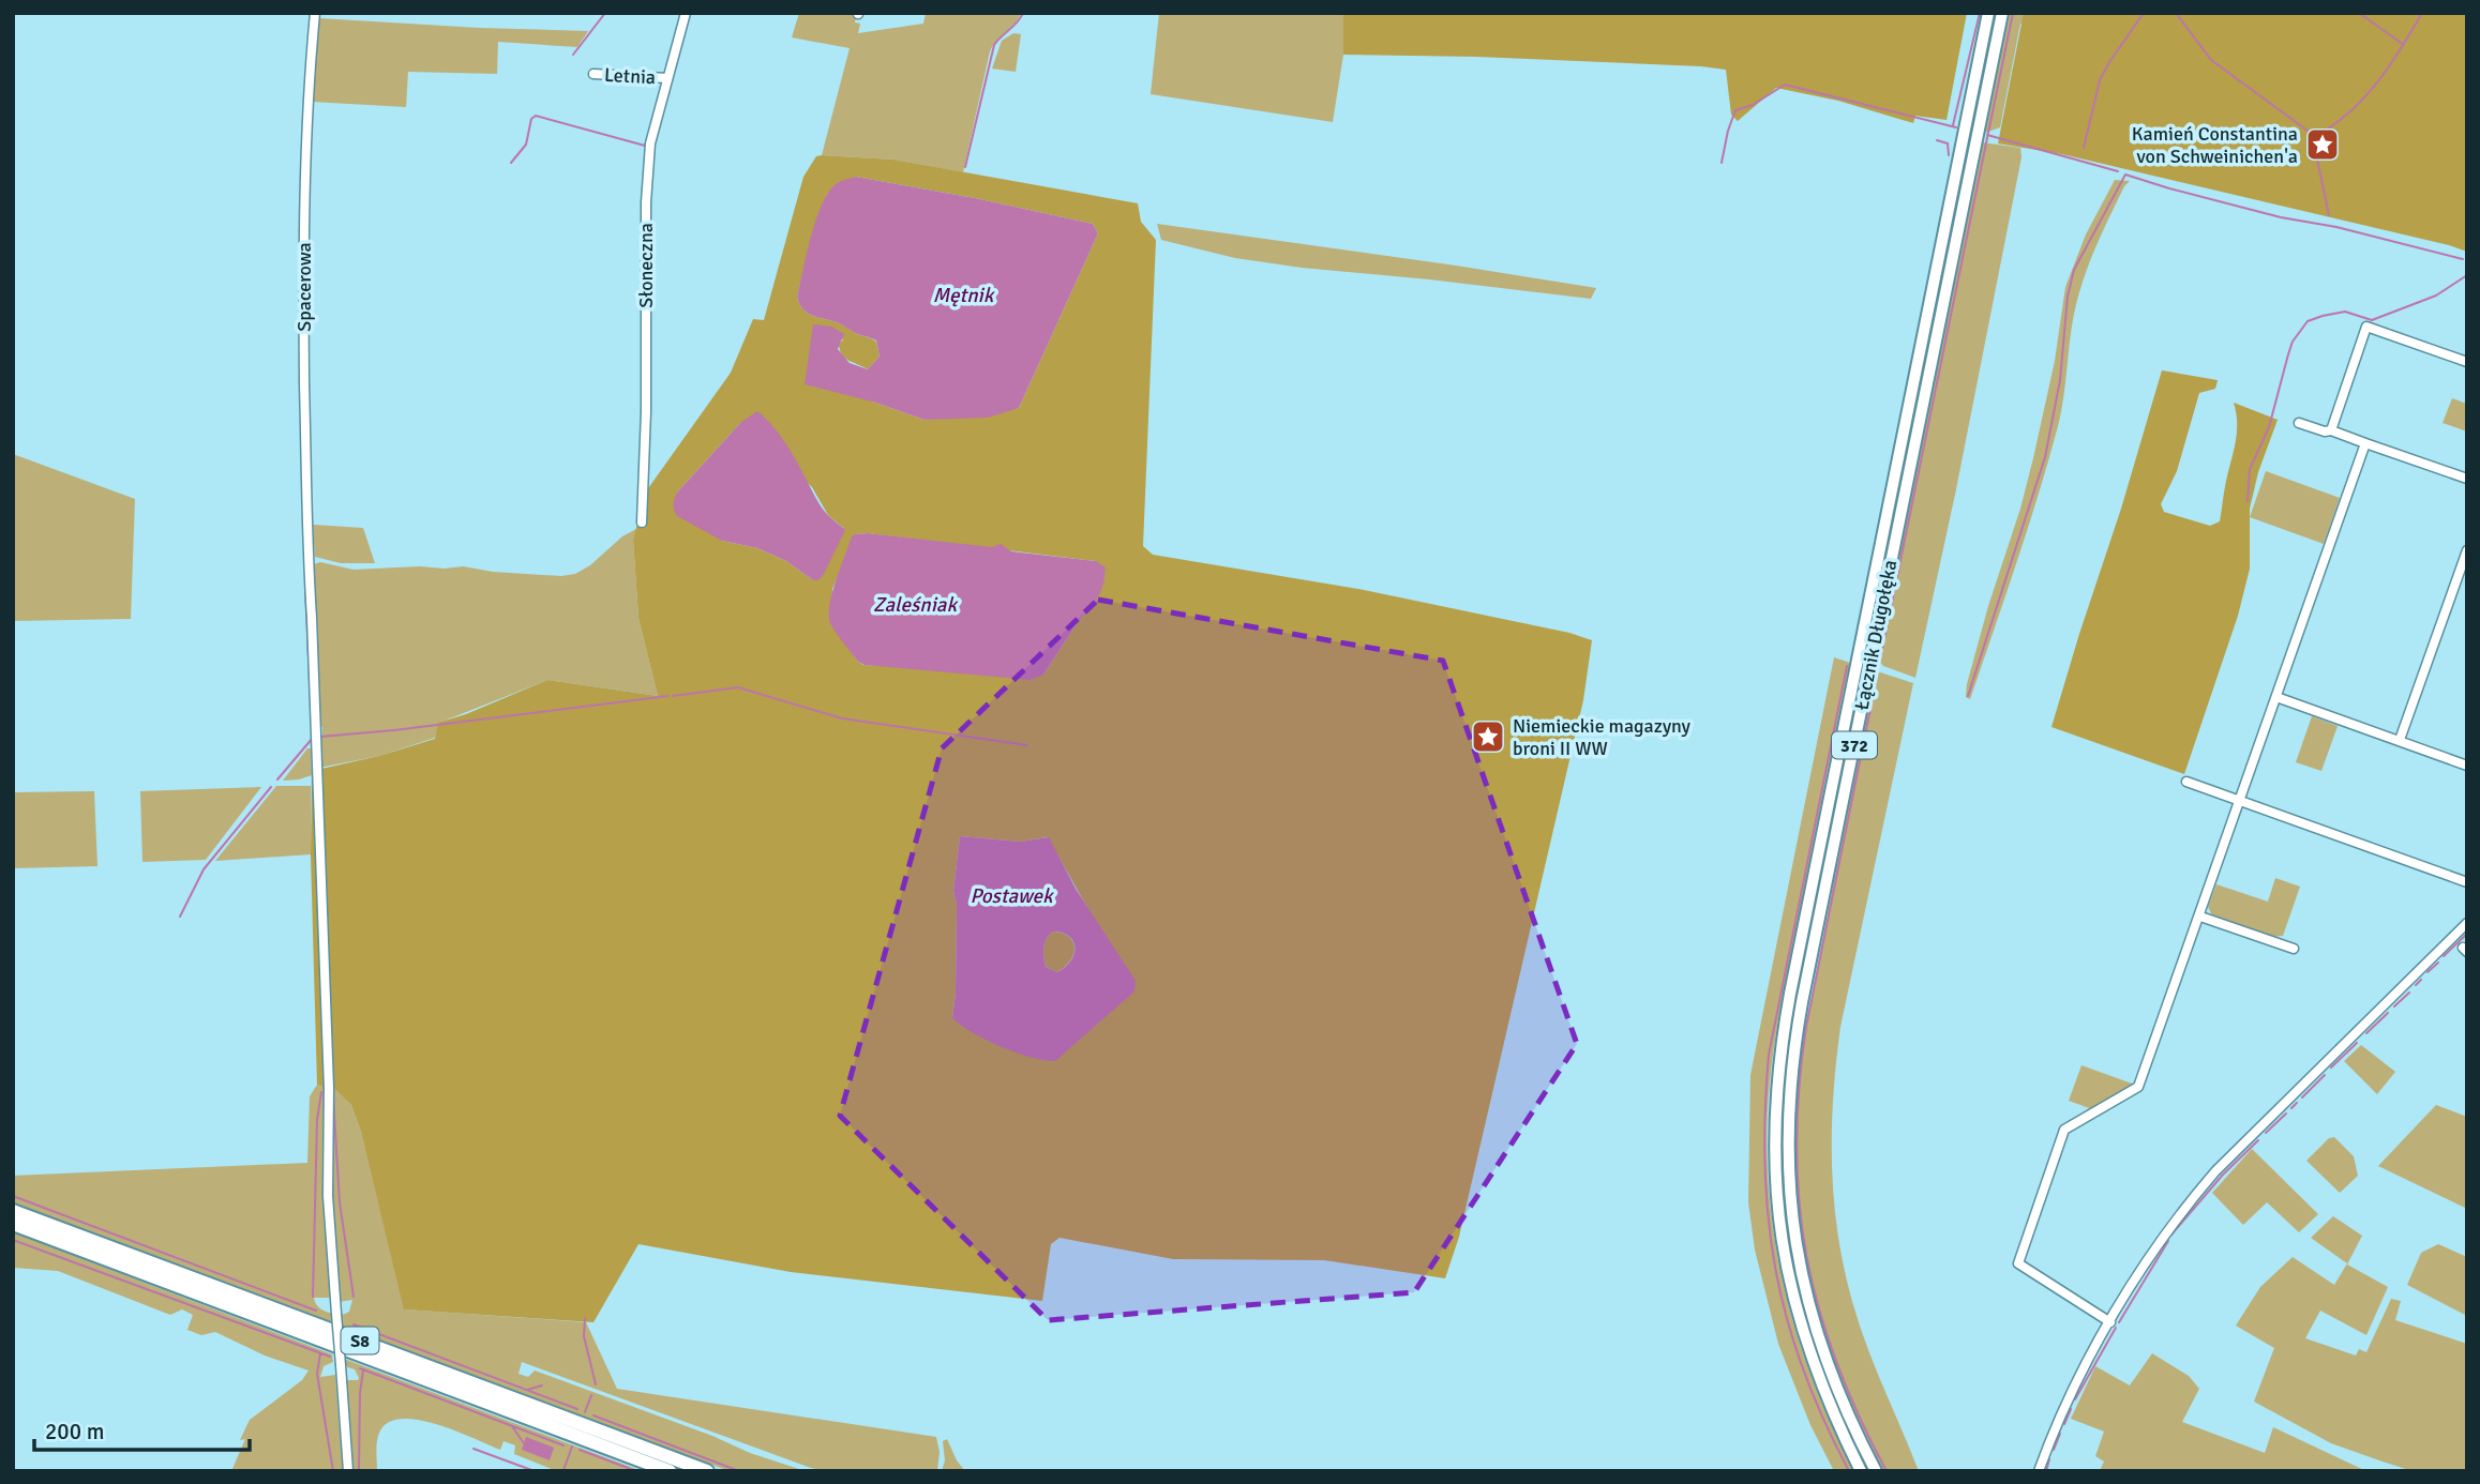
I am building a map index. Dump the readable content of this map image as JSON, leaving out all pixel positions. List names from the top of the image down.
{
  "streets": {
    "highway": ["S8"],
    "main road": ["Łącznik Długołęka", "372"],
    "street": ["Letnia", "Słoneczna", "Spacerowa"]
  },
  "crossings": [
    ["Letnia", "Słoneczna"]
  ],
  "water": ["Mętnik", "Zaleśniak", "Postawek"],
  "places": {
    "place": ["Kamień Constantina von Schweinichen'a", "Niemieckie magazyny broni II WW"]
  },
  "scale_bar": "200 m"
}
